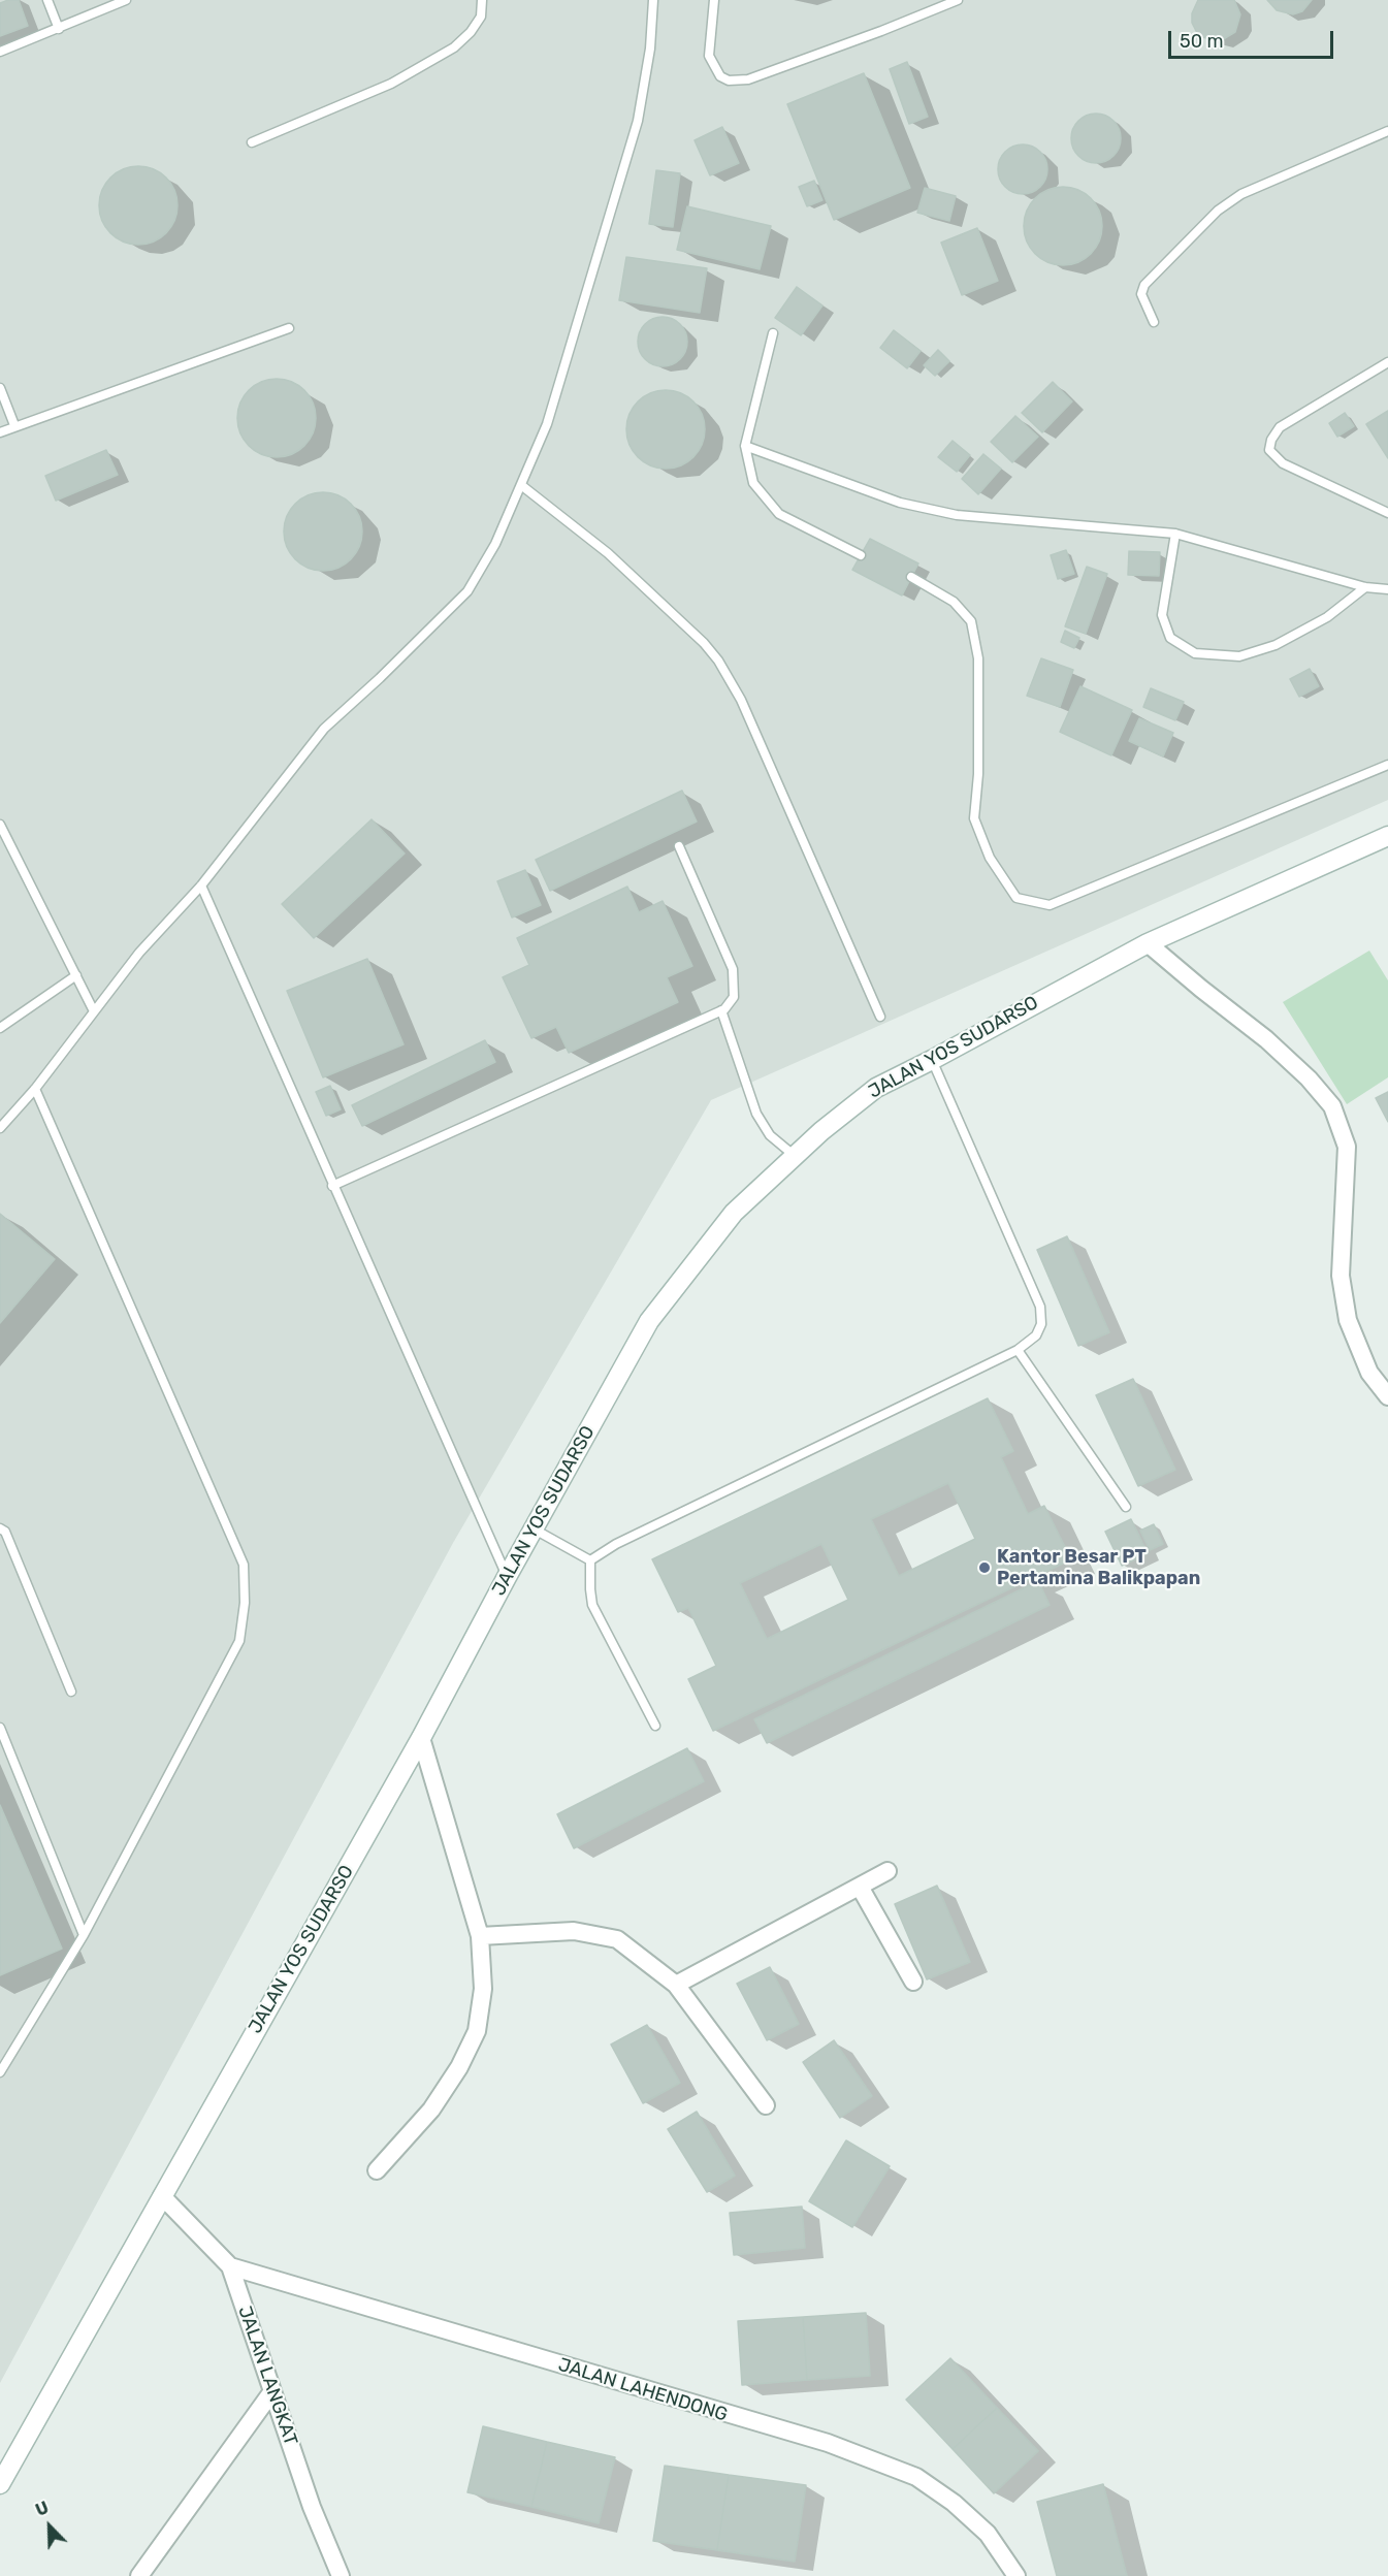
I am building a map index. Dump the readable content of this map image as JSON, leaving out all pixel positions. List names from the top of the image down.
{
  "streets": {
    "main road": ["JALAN YOS SUDARSO"],
    "street": ["JALAN LANGKAT", "JALAN LAHENDONG"]
  },
  "crossings": [
    ["JALAN YOS SUDARSO", "JALAN LANGKAT"],
    ["JALAN LANGKAT", "JALAN LAHENDONG"]
  ],
  "places": ["Kantor Besar PT Pertamina Balikpapan"],
  "scale_bar": "50 m",
  "north": "top left"
}
